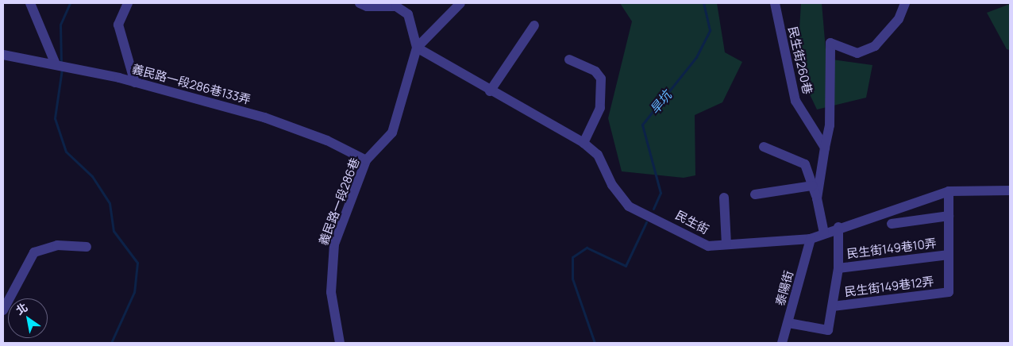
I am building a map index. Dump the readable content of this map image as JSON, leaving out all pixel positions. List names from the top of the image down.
{
  "streets": {
    "street": [
      "民生街260巷",
      "義民路一段286巷133弄",
      "義民路一段286巷",
      "民生街",
      "民生街149巷10弄",
      "民生街149巷12弄",
      "泰陽街"
    ]
  },
  "crossings": [
    ["義民路一段286巷133弄", "義民路一段286巷"],
    ["義民路一段286巷", "民生街"],
    ["民生街", "泰陽街"],
    ["民生街149巷10弄", "民生街149巷12弄"]
  ],
  "water": ["旱坑"],
  "north": "top left"
}
